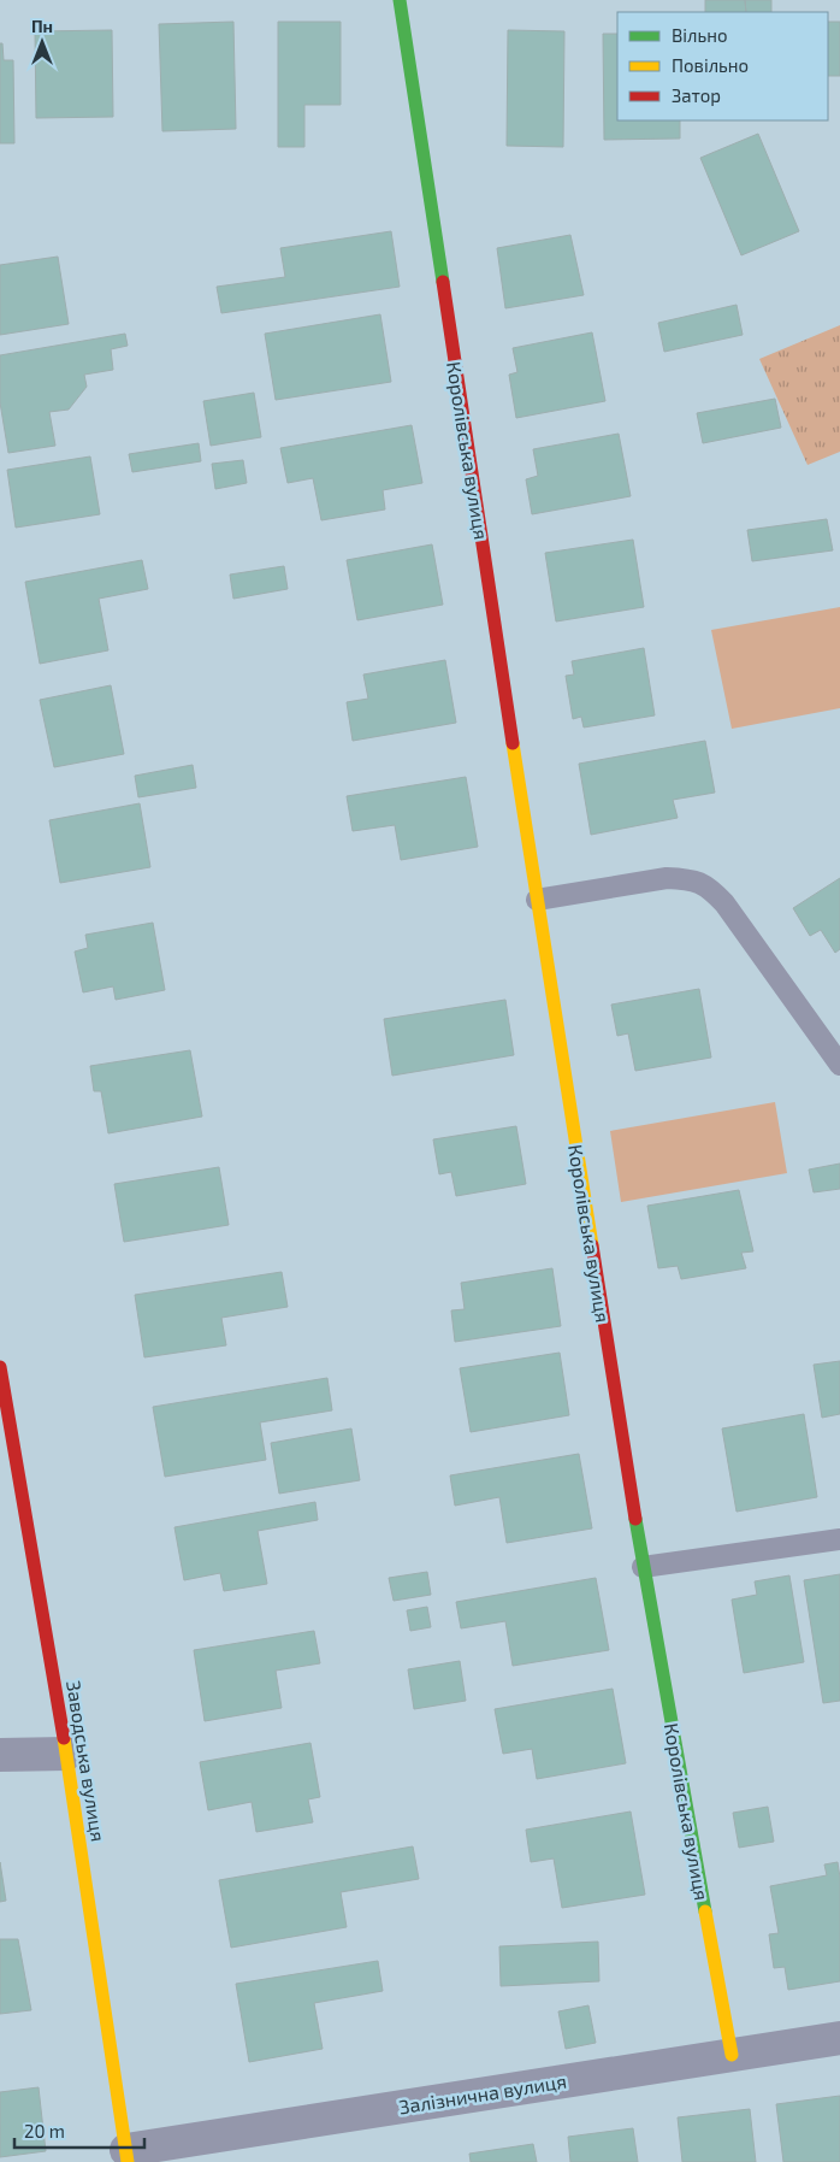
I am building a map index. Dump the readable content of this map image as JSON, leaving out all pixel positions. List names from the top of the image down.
{
  "streets": {
    "street": ["Королівська вулиця", "Заводська вулиця", "Залізнична вулиця"]
  },
  "crossings": [
    ["Королівська вулиця", "Залізнична вулиця"],
    ["Заводська вулиця", "Залізнична вулиця"]
  ],
  "legend": ["Вільно", "Повільно", "Затор"],
  "scale_bar": "20 m",
  "north": "top"
}
